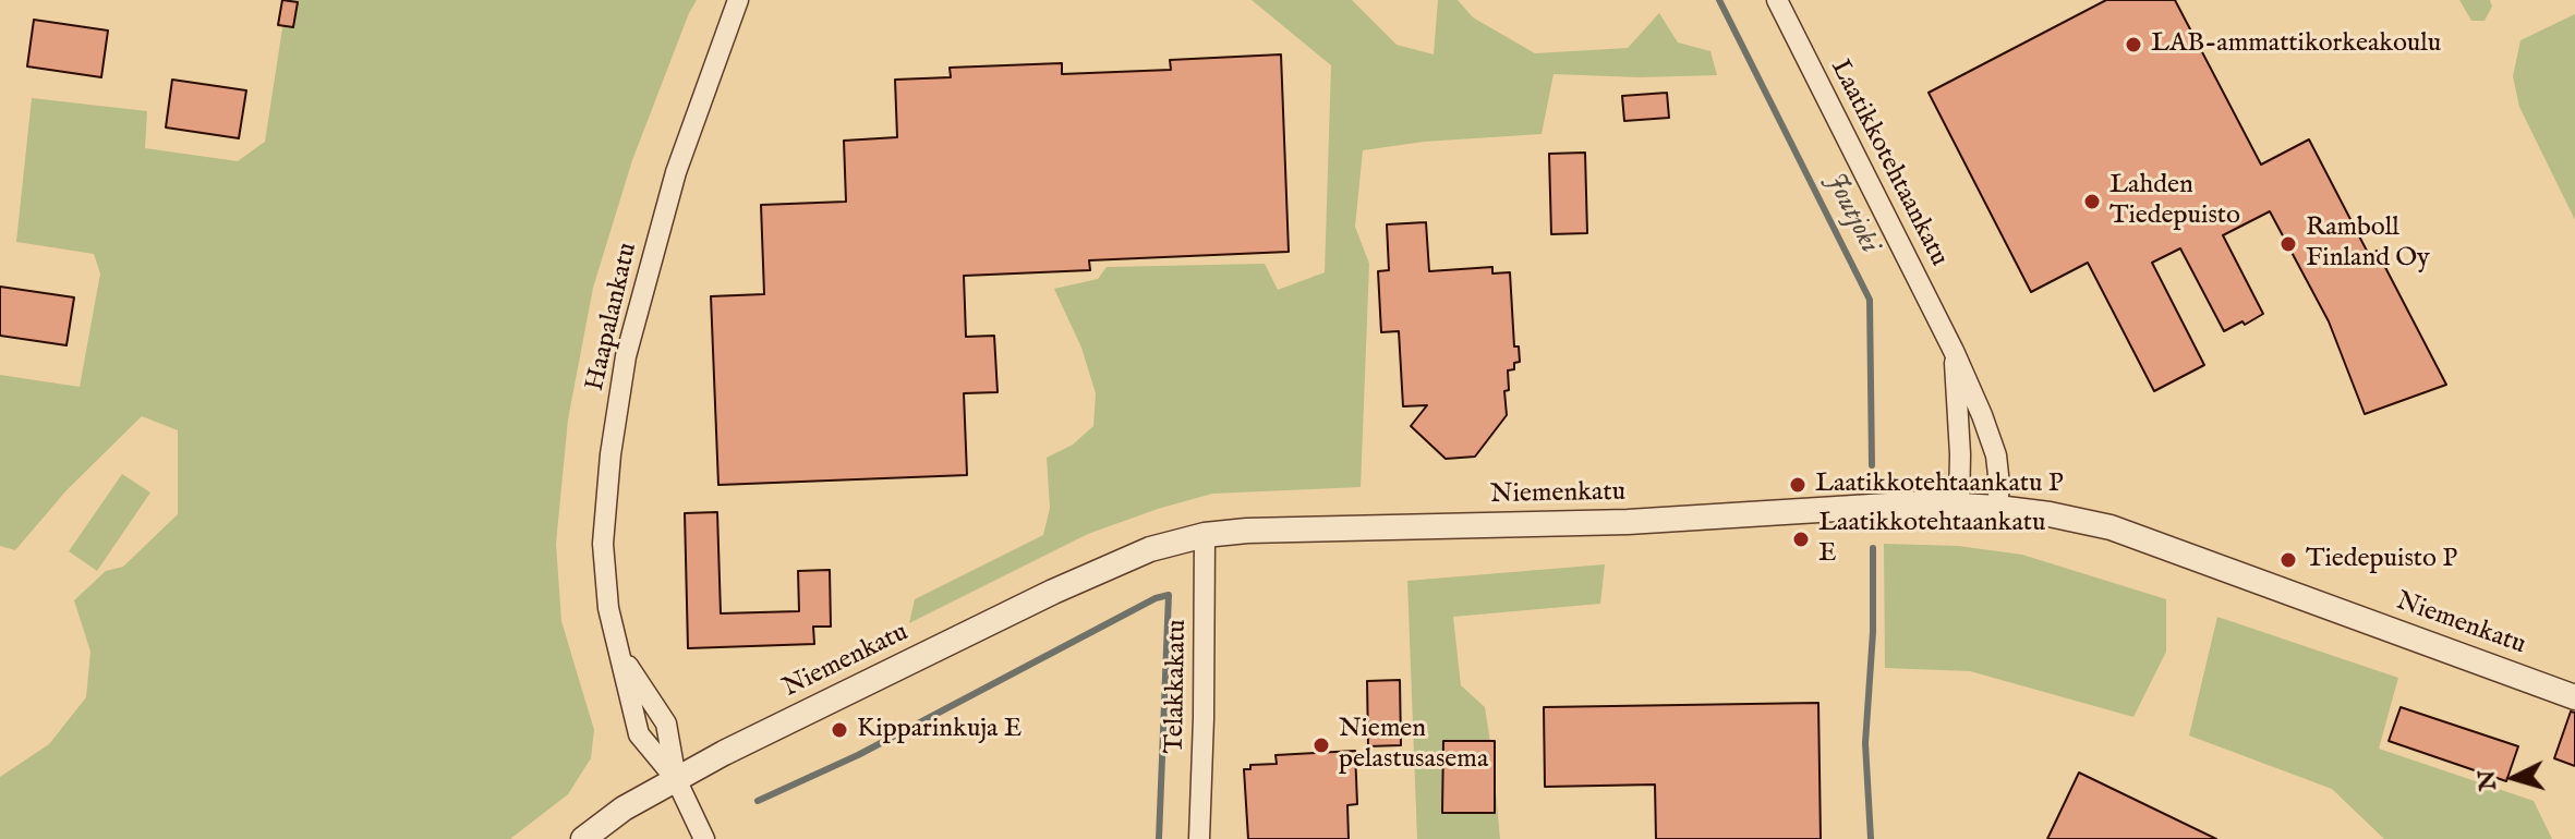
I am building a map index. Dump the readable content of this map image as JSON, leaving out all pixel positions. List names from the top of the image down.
{
  "streets": {
    "street": [
      "Laatikkotehtaankatu",
      "Haapalankatu",
      "Niemenkatu",
      "Telakkakatu"
    ]
  },
  "crossings": [
    ["Laatikkotehtaankatu", "Niemenkatu"],
    ["Haapalankatu", "Niemenkatu"],
    ["Niemenkatu", "Telakkakatu"]
  ],
  "water": ["Joutjoki"],
  "places": [
    "LAB-ammattikorkeakoulu",
    "Lahden Tiedepuisto",
    "Ramboll Finland Oy",
    "Laatikkotehtaankatu P",
    "Laatikkotehtaankatu E",
    "Tiedepuisto P",
    "Kipparinkuja E",
    "Niemen pelastusasema"
  ],
  "north": "left"
}
